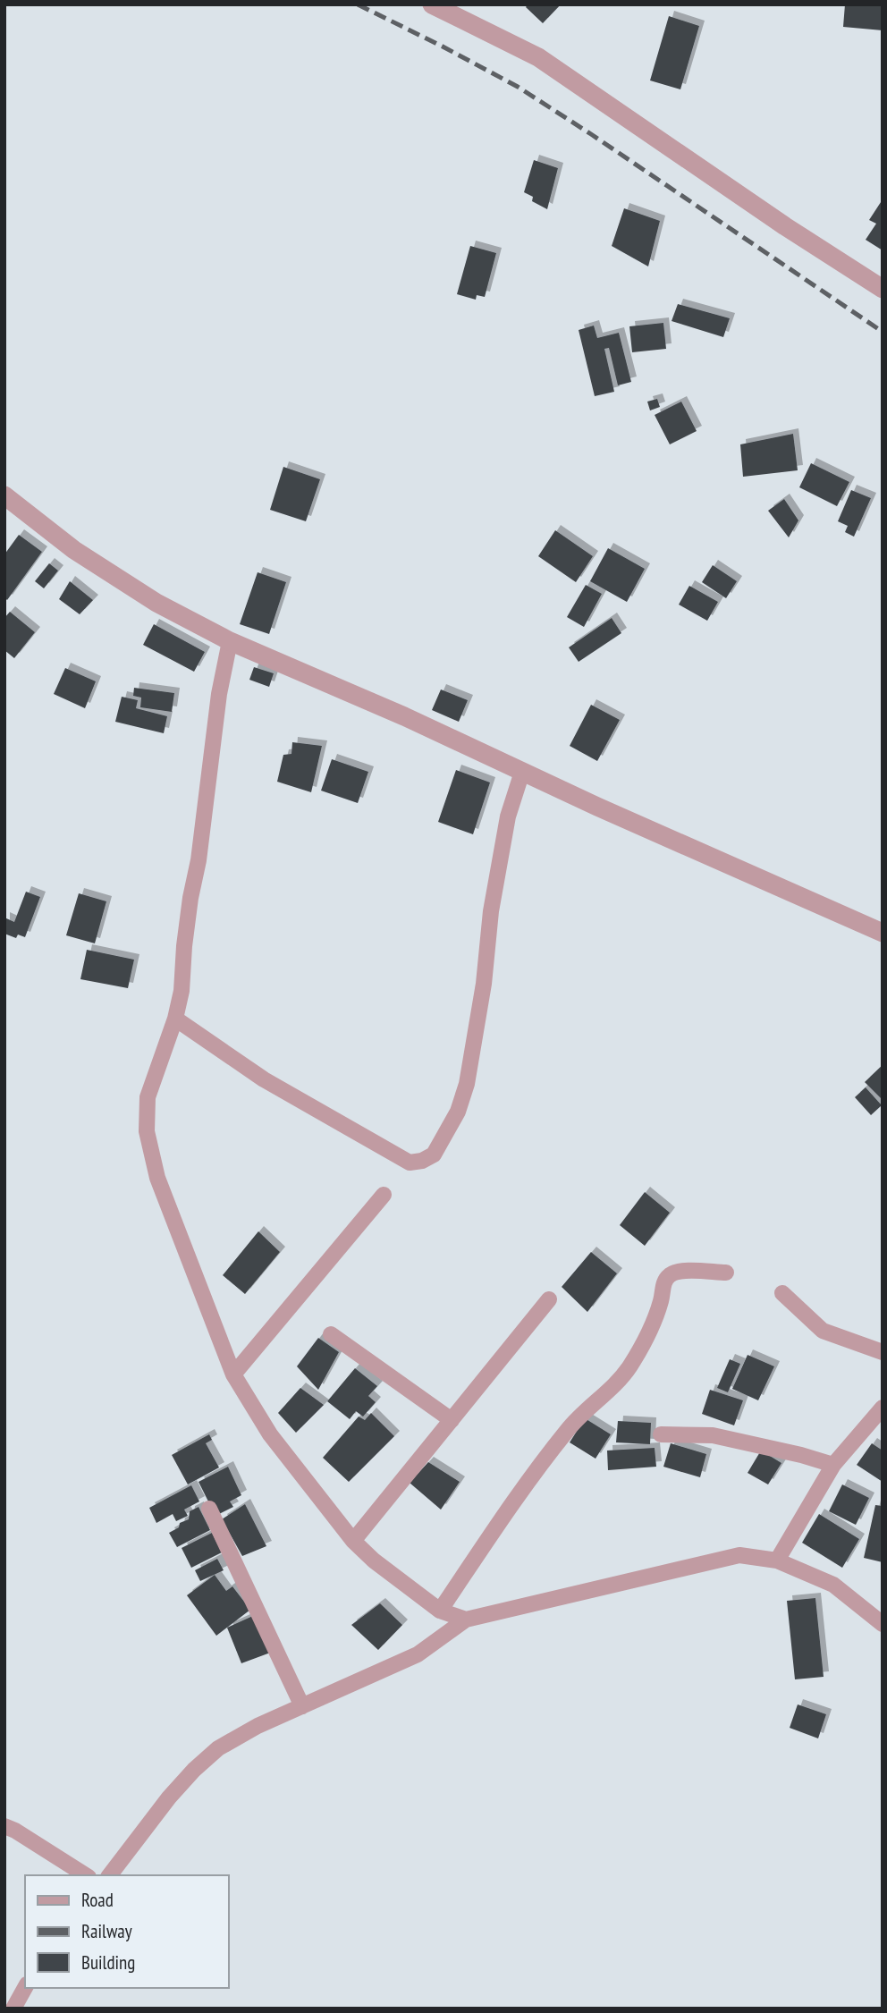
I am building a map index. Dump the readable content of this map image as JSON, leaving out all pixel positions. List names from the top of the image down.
{
  "legend": ["Road", "Railway", "Building"]
}
